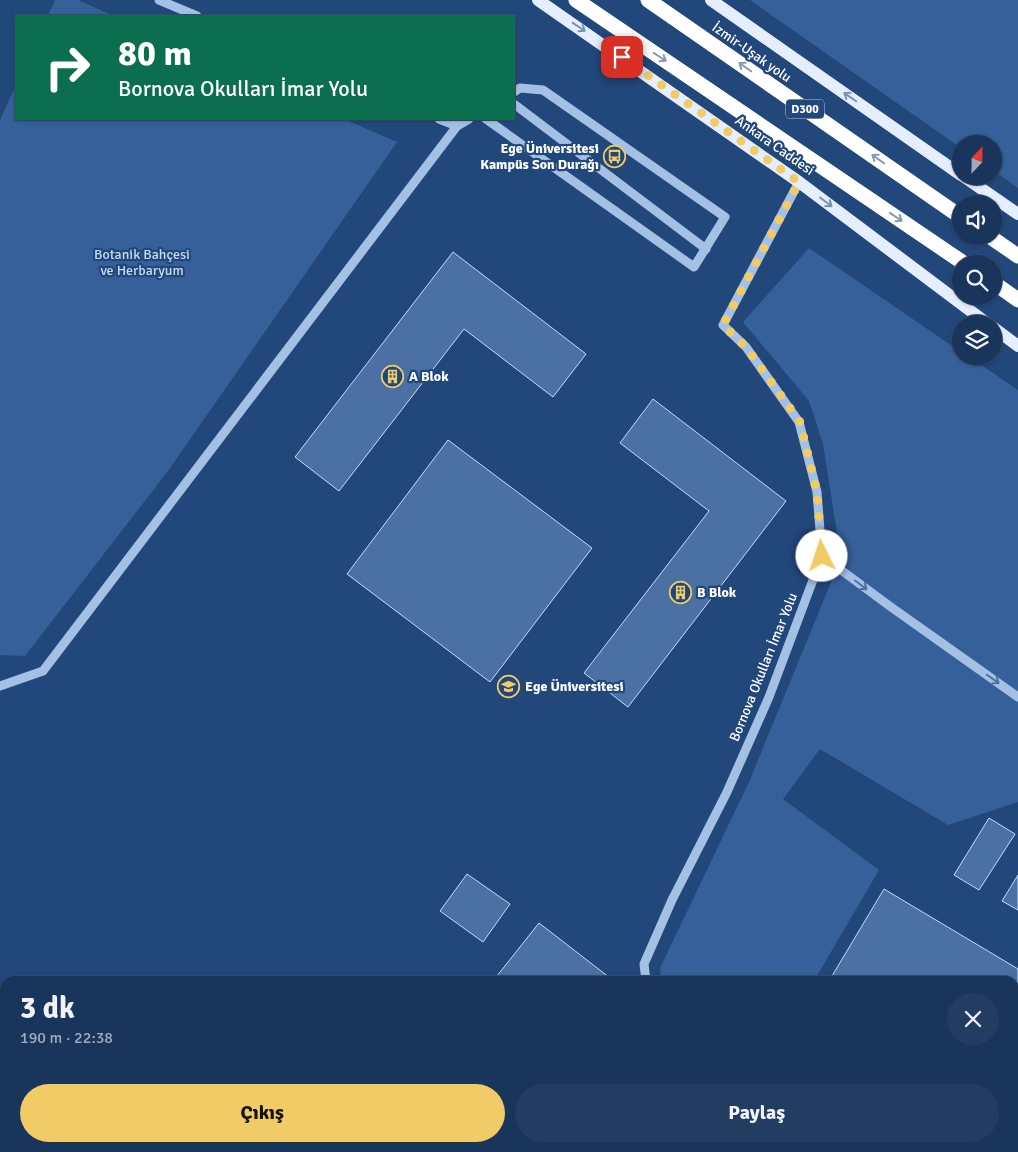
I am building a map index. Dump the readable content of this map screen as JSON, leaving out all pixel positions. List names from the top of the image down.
{
  "streets": {
    "highway": ["İzmir-Uşak yolu", "D300", "Ankara Caddesi"],
    "street": ["Bornova Okulları İmar Yolu"]
  },
  "crossings": [
    ["Ankara Caddesi", "Bornova Okulları İmar Yolu"]
  ],
  "one_way": ["İzmir-Uşak yolu"],
  "parks": ["Botanik Bahçesi ve Herbaryum"],
  "places": {
    "bus stop": ["Ege Üniversitesi Kampüs Son Durağı"],
    "building": ["A Blok", "B Blok"],
    "school or university": ["Ege Üniversitesi"]
  },
  "north": "top",
  "page": {
    "turn": ["80 m", "Bornova Okulları İmar Yolu"],
    "heading": ["3 dk", "190 m · 22:38"],
    "buttons": ["Çıkış", "Paylaş"]
  }
}
